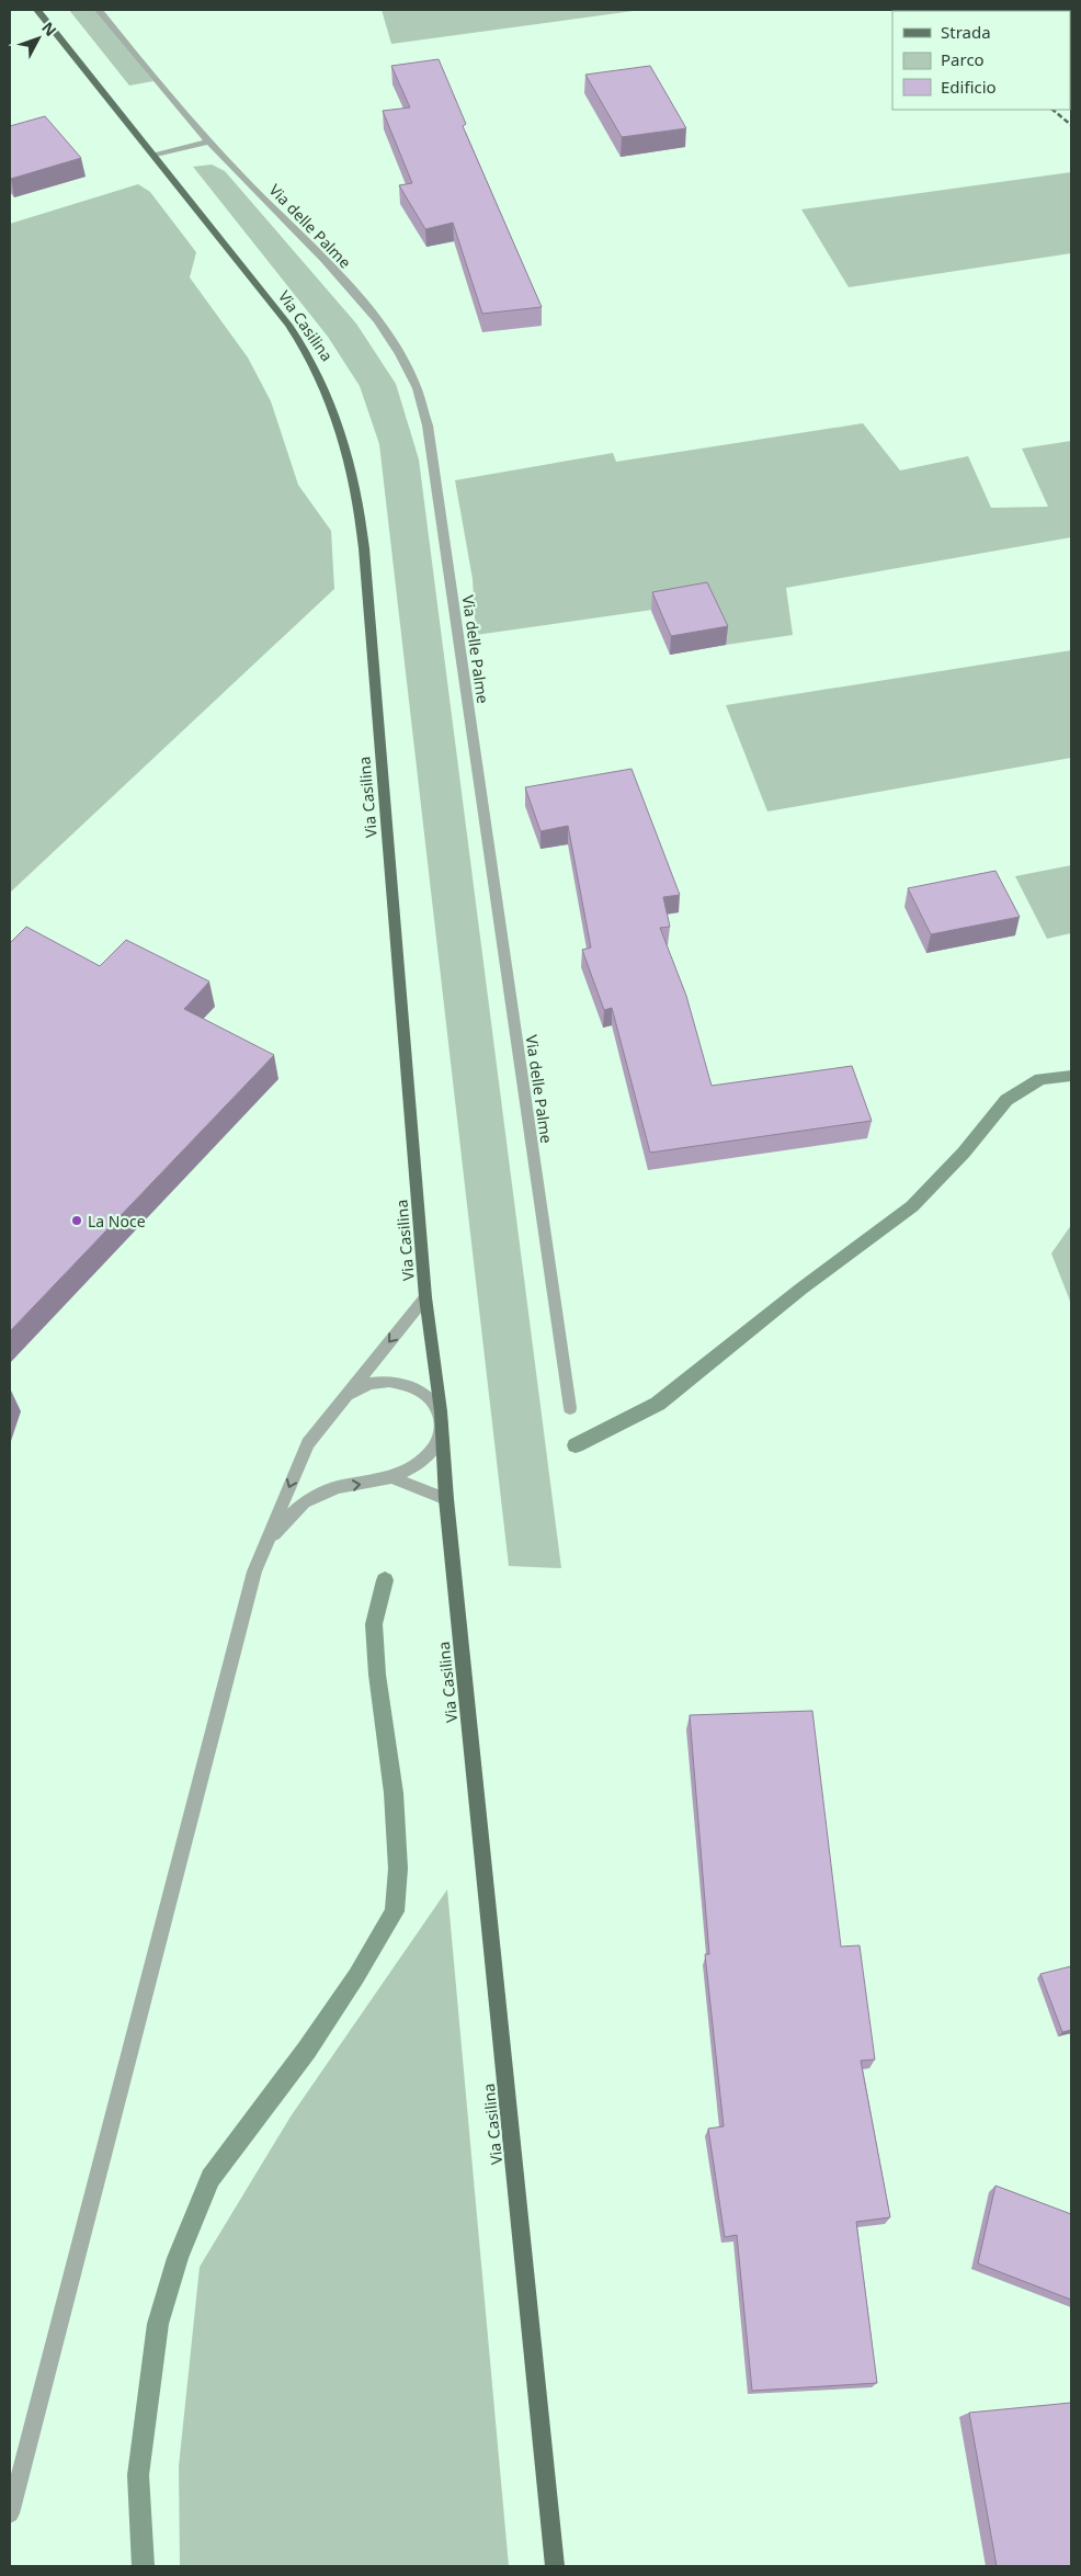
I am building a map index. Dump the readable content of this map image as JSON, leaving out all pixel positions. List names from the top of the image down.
{
  "streets": {
    "main road": ["Via Casilina"],
    "street": ["Via delle Palme"]
  },
  "places": ["La Noce"],
  "legend": ["Strada", "Parco", "Edificio"],
  "north": "top right"
}
